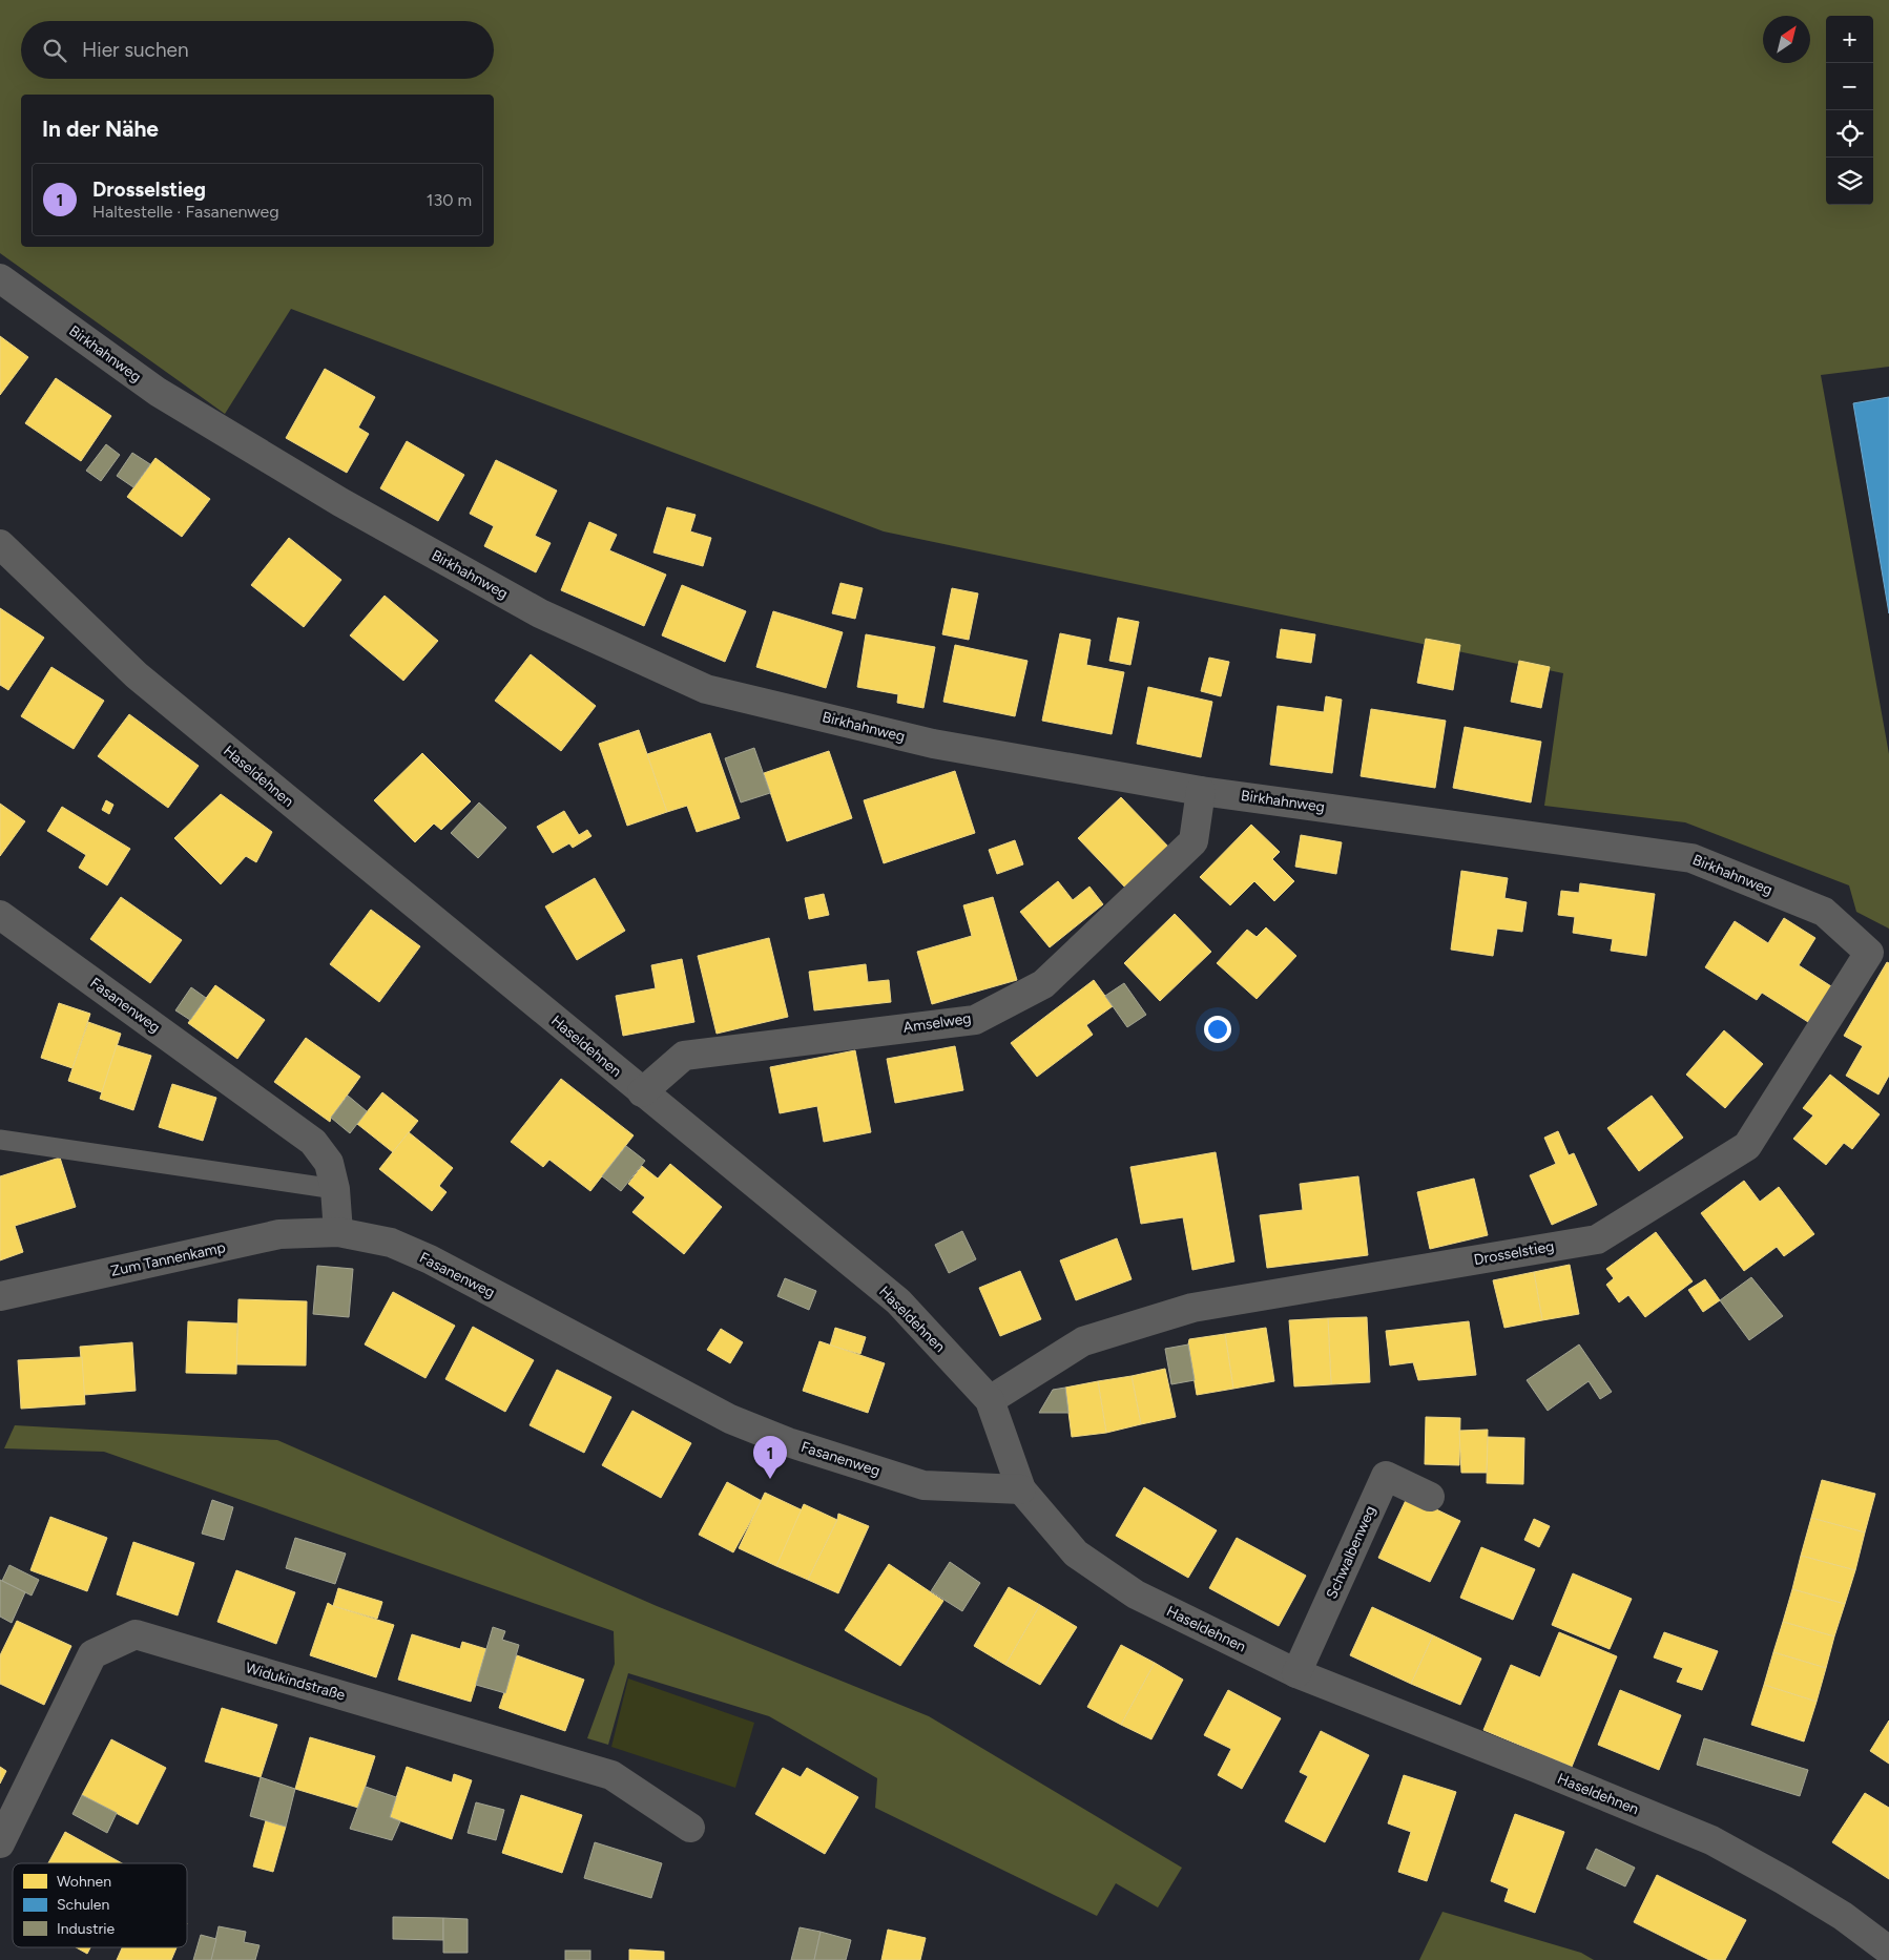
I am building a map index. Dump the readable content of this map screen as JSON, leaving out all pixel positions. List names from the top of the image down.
{
  "streets": {
    "street": [
      "Birkhahnweg",
      "Haseldehnen",
      "Fasanenweg",
      "Amselweg",
      "Drosselstieg",
      "Zum Tannenkamp",
      "Schwalbenweg",
      "Widukindstraße"
    ]
  },
  "crossings": [
    ["Birkhahnweg", "Amselweg"],
    ["Birkhahnweg", "Drosselstieg"],
    ["Haseldehnen", "Fasanenweg"],
    ["Haseldehnen", "Amselweg"],
    ["Haseldehnen", "Drosselstieg"],
    ["Haseldehnen", "Schwalbenweg"],
    ["Fasanenweg", "Zum Tannenkamp"]
  ],
  "legend": ["Wohnen", "Schulen", "Industrie"],
  "north": "top right",
  "page": {
    "map_buttons": ["+", "−"],
    "search": "Hier suchen",
    "heading": "In der Nähe",
    "list": [
      {
        "mark": "1",
        "name": "Drosselstieg",
        "note": "Haltestelle · Fasanenweg",
        "value": "130 m"
      }
    ],
    "pins": "1"
  }
}
